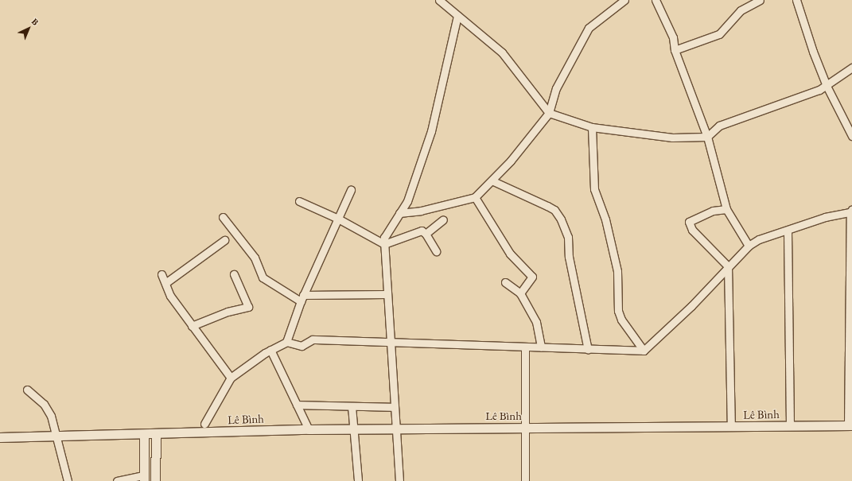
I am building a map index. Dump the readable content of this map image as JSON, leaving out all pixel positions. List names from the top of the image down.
{
  "streets": {
    "street": ["Lê Bình"]
  },
  "north": "top right"
}
